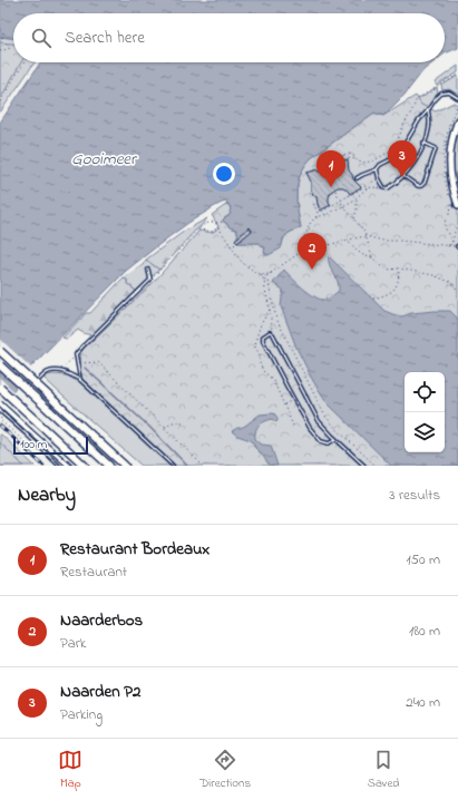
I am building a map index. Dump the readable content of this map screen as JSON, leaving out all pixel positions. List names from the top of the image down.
{
  "water": ["Gooimeer"],
  "scale_bar": "100 m",
  "page": {
    "search": "Search here",
    "pins": ["3", "1", "2"],
    "scale": "100 m",
    "heading": ["Nearby", "3 results"],
    "list": [
      {
        "mark": "1",
        "name": "Restaurant Bordeaux",
        "note": "Restaurant",
        "value": "150 m"
      },
      {
        "mark": "2",
        "name": "Naarderbos",
        "note": "Park",
        "value": "180 m"
      },
      {
        "mark": "3",
        "name": "Naarden P2",
        "note": "Parking",
        "value": "240 m"
      }
    ],
    "nav": ["Map", "Directions", "Saved"]
  }
}
